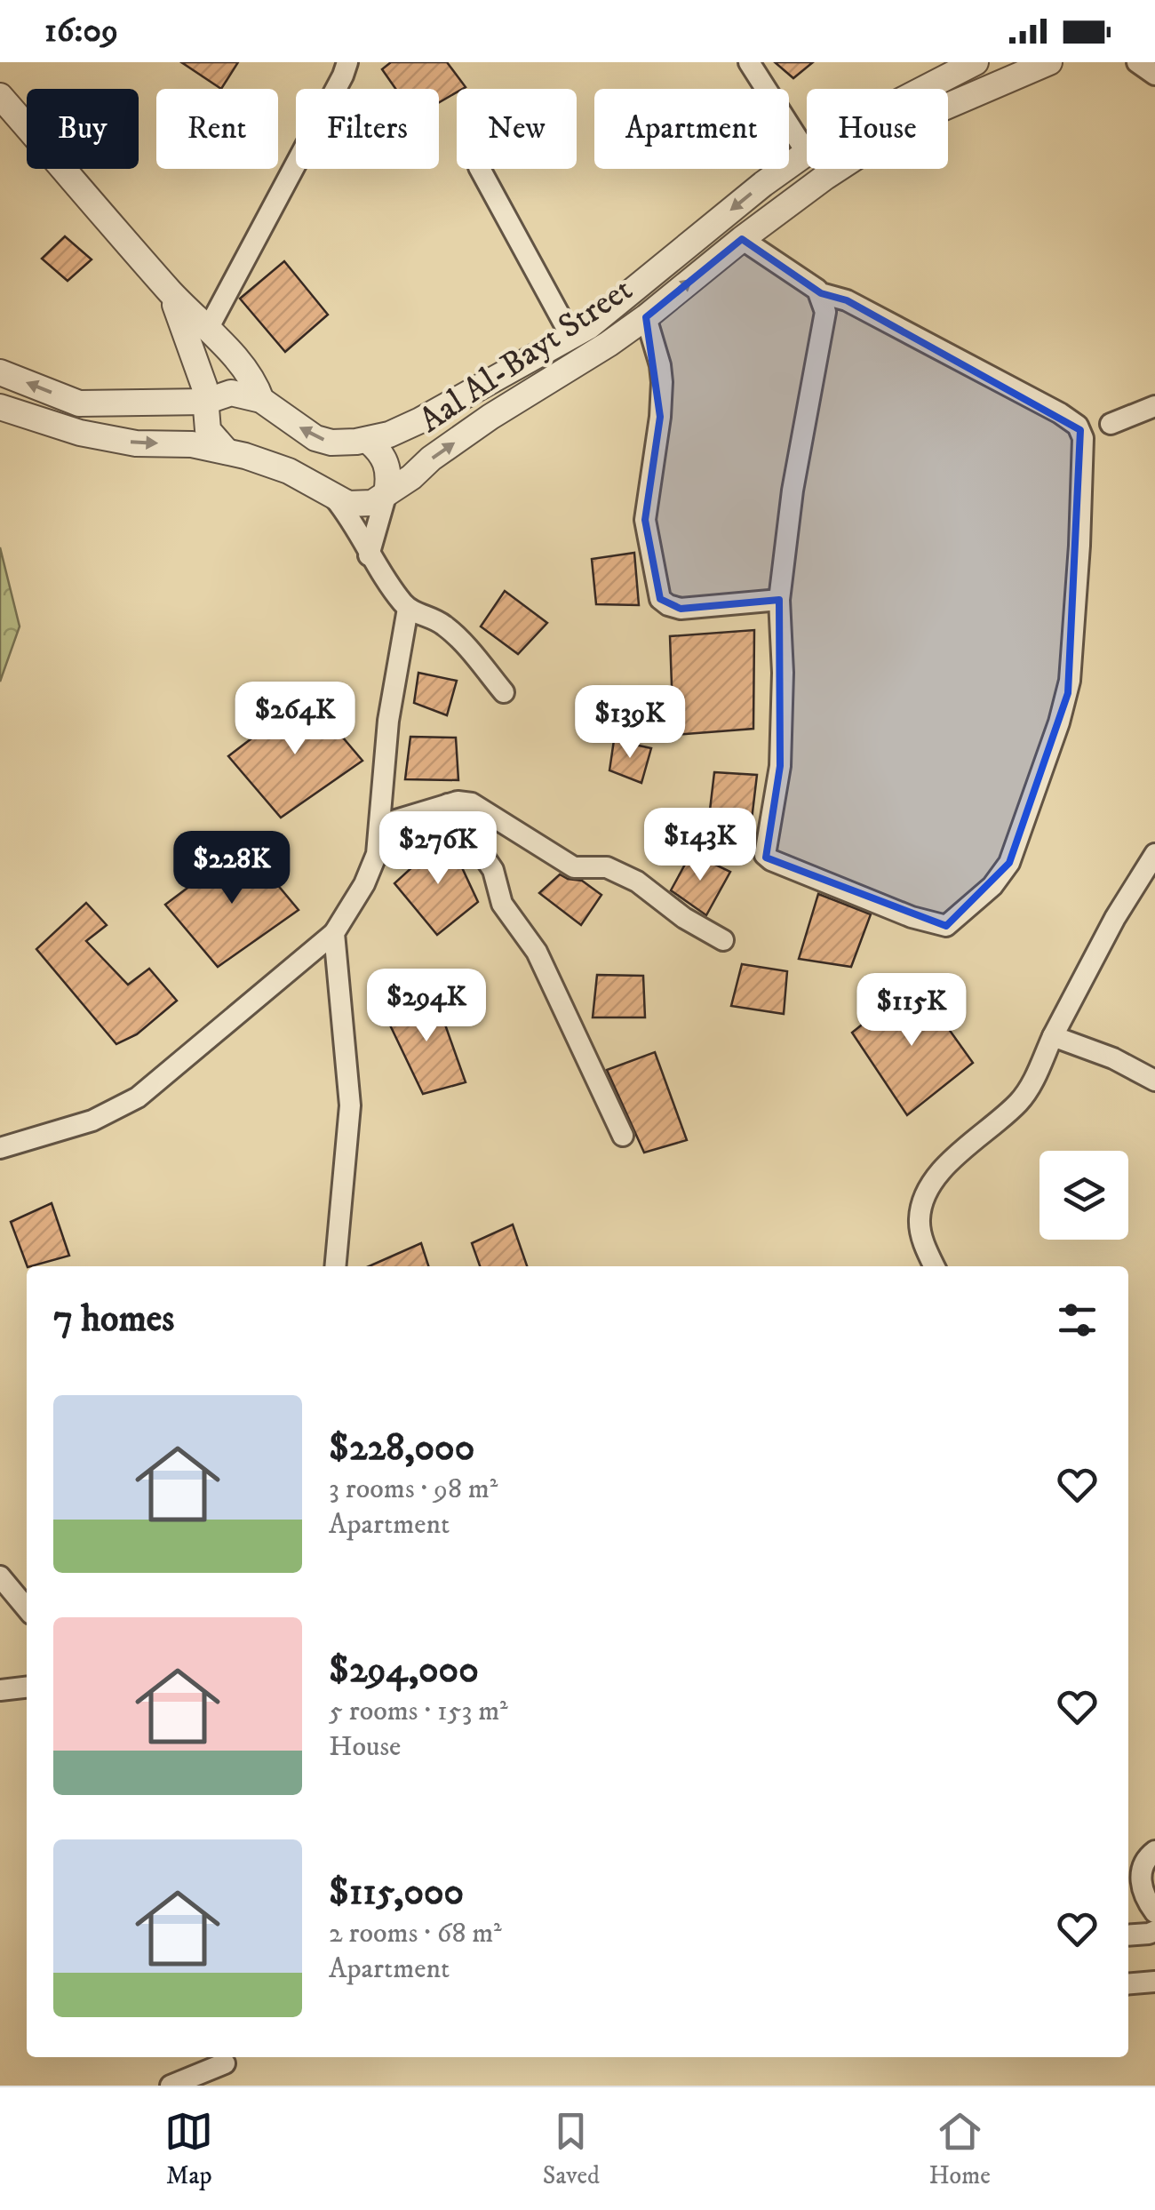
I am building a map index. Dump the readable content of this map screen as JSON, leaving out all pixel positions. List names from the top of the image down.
{
  "streets": {
    "street": ["Aal Al-Bayt Street"]
  },
  "page": {
    "status": "16:09",
    "chip": [
      "Buy",
      "Rent",
      "Filters",
      "New",
      "Apartment",
      "House"
    ],
    "price": [
      "$264K",
      "$139K",
      "$143K",
      "$276K",
      "$228K",
      "$294K",
      "$115K"
    ],
    "heading": "7 homes",
    "list": [
      {
        "name": "$228,000",
        "note": "3 rooms · 98 m² · Apartment"
      },
      {
        "name": "$294,000",
        "note": "5 rooms · 153 m² · House"
      },
      {
        "name": "$115,000",
        "note": "2 rooms · 68 m² · Apartment"
      }
    ],
    "tabs": ["Map", "Saved", "Home"]
  }
}
